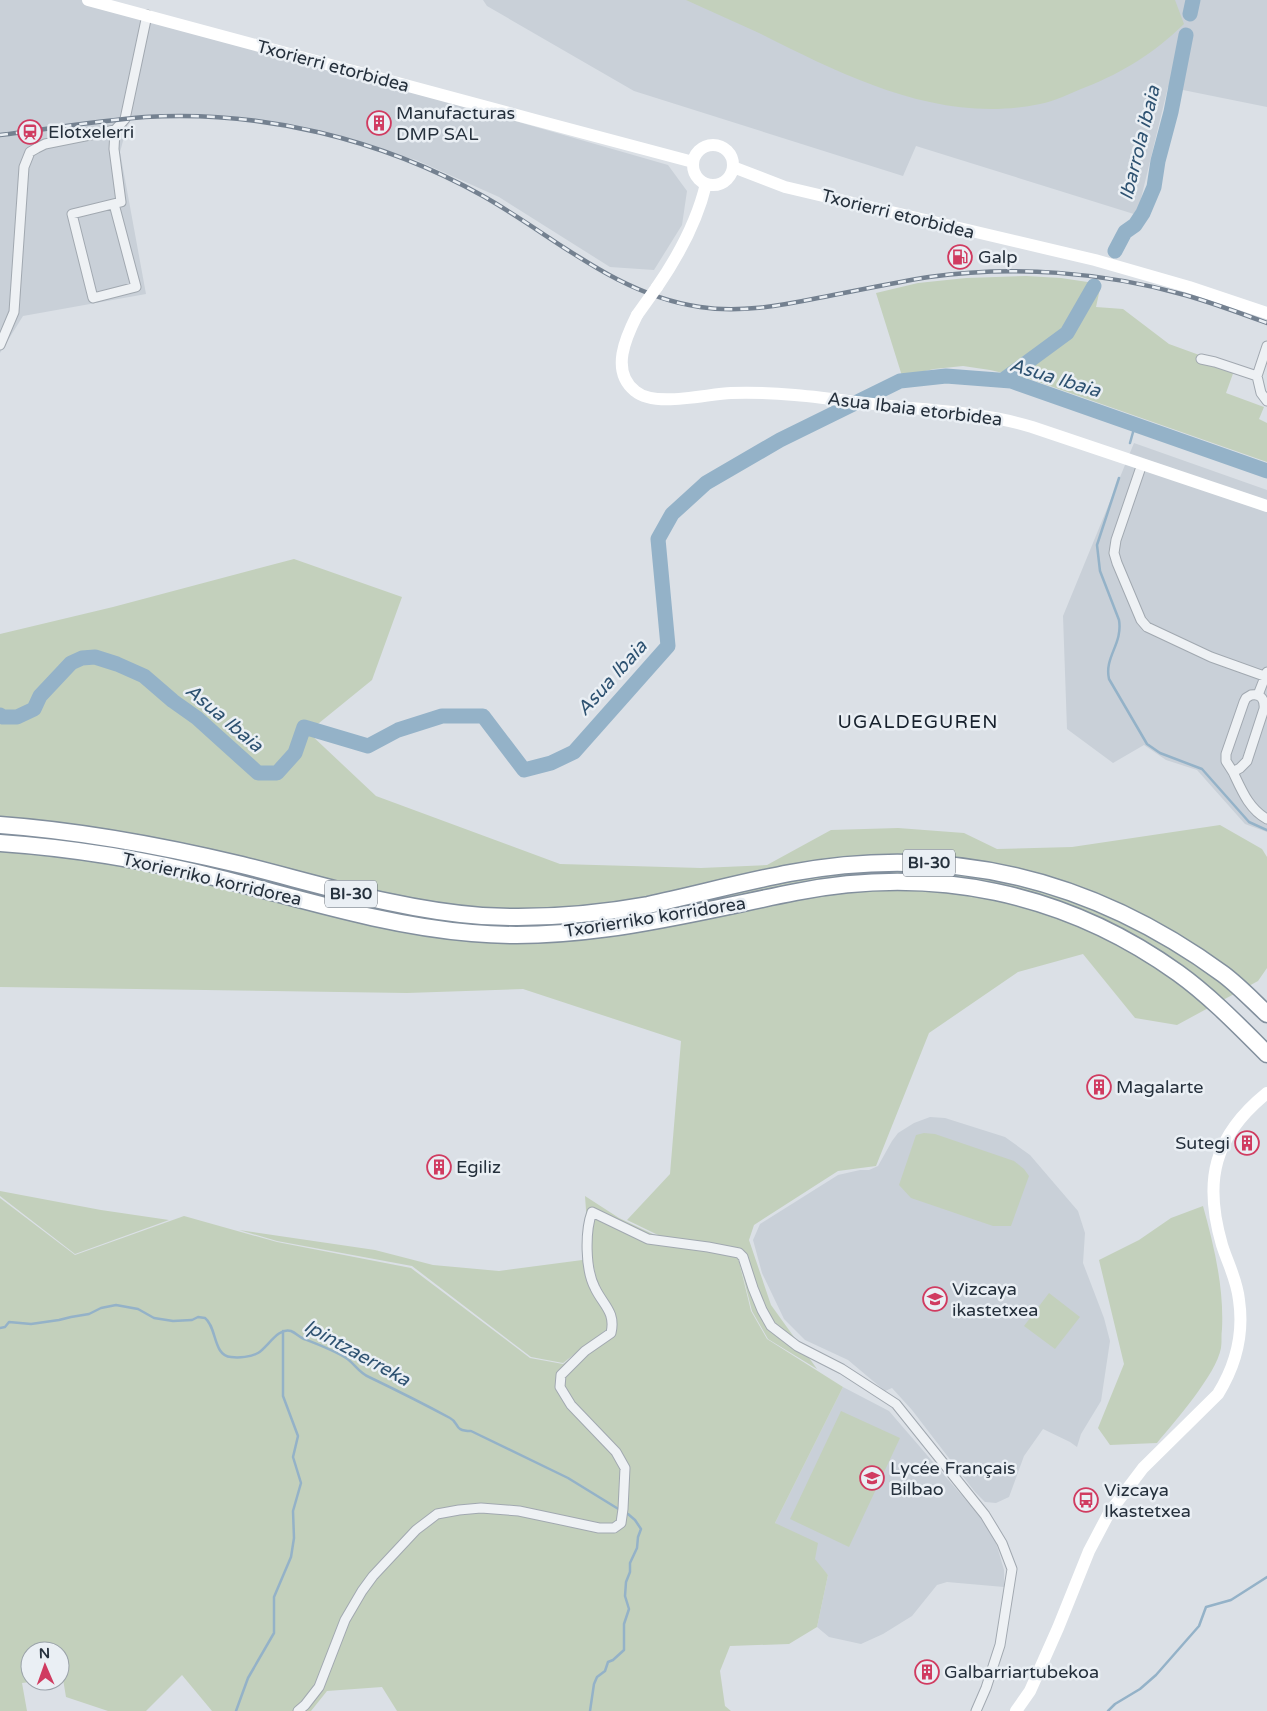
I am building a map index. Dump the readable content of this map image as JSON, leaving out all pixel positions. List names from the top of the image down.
{
  "streets": {
    "highway": ["BI-30", "Txorierriko korridorea"],
    "street": ["Txorierri etorbidea", "Asua Ibaia etorbidea"]
  },
  "crossings": [
    ["Txorierri etorbidea", "Asua Ibaia etorbidea"]
  ],
  "districts": ["UGALDEGUREN"],
  "water": ["Ibarrola ibaia", "Asua Ibaia", "Ipintzaerreka"],
  "places": {
    "building": [
      "Manufacturas DMP SAL",
      "Magalarte",
      "Sutegi",
      "Egiliz",
      "Galbarriartubekoa"
    ],
    "station": ["Elotxelerri"],
    "fuel station": ["Galp"],
    "school or university": ["Vizcaya ikastetxea", "Lycée Français Bilbao"],
    "bus stop": ["Vizcaya Ikastetxea"]
  },
  "north": "top"
}
